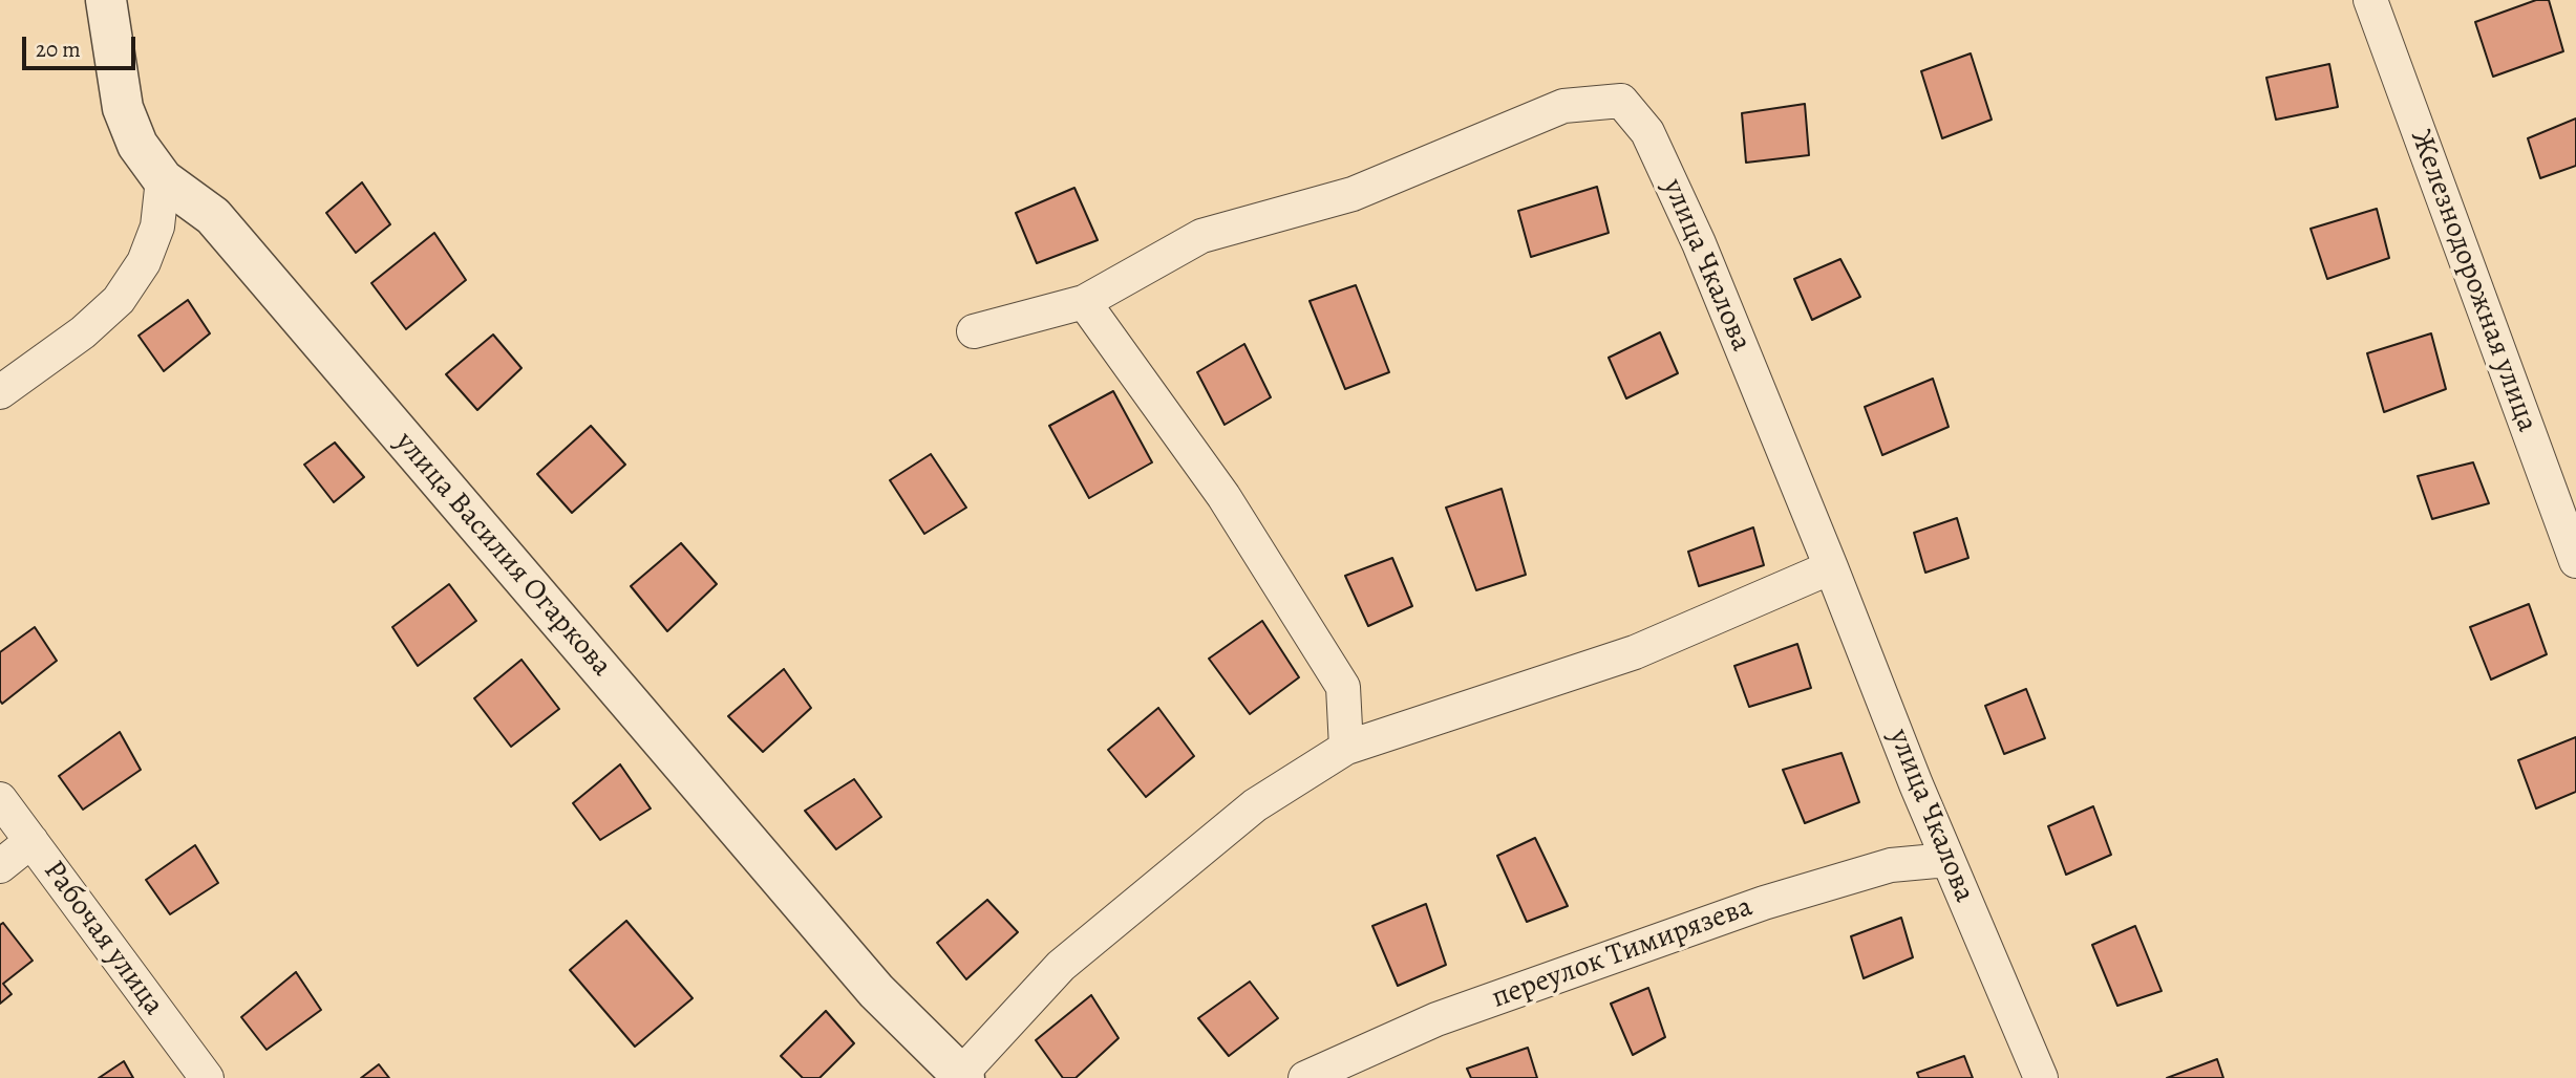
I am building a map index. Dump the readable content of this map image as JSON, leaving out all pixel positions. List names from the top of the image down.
{
  "streets": {
    "street": [
      "улица Чкалова",
      "Железнодорожная улица",
      "улица Василия Огаркова",
      "Рабочая улица",
      "переулок Тимирязева"
    ]
  },
  "crossings": [
    ["улица Чкалова", "переулок Тимирязева"]
  ],
  "scale_bar": "20 m"
}
